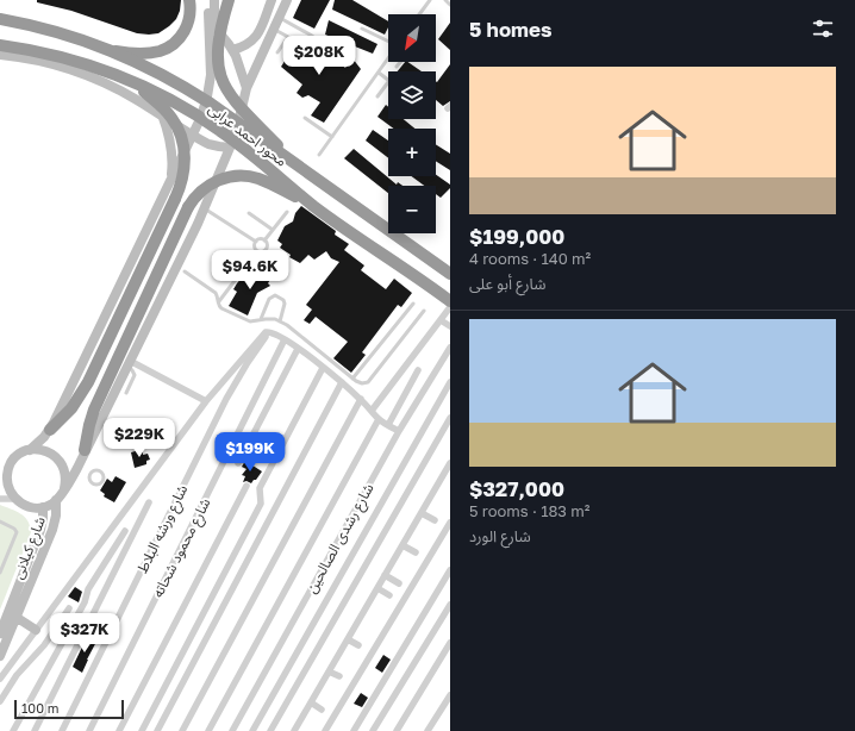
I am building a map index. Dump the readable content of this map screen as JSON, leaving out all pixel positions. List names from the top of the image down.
{
  "streets": {
    "highway": ["محور احمد عرابى"],
    "street": [
      "شارع ورشه البلاط",
      "شارع رشدى الصالحين",
      "شارع كيلانى",
      "شارع محمود شحاته"
    ]
  },
  "scale_bar": "100 m",
  "north": "bottom left",
  "page": {
    "heading": "5 homes",
    "map_buttons": ["+", "−"],
    "price": [
      "$208K",
      "$94.6K",
      "$229K",
      "$199K",
      "$327K"
    ],
    "list": [
      {
        "name": "$199,000",
        "note": "4 rooms · 140 m² · شارع أبو على"
      },
      {
        "name": "$327,000",
        "note": "5 rooms · 183 m² · شارع الورد"
      }
    ],
    "scale": "100 m"
  }
}
